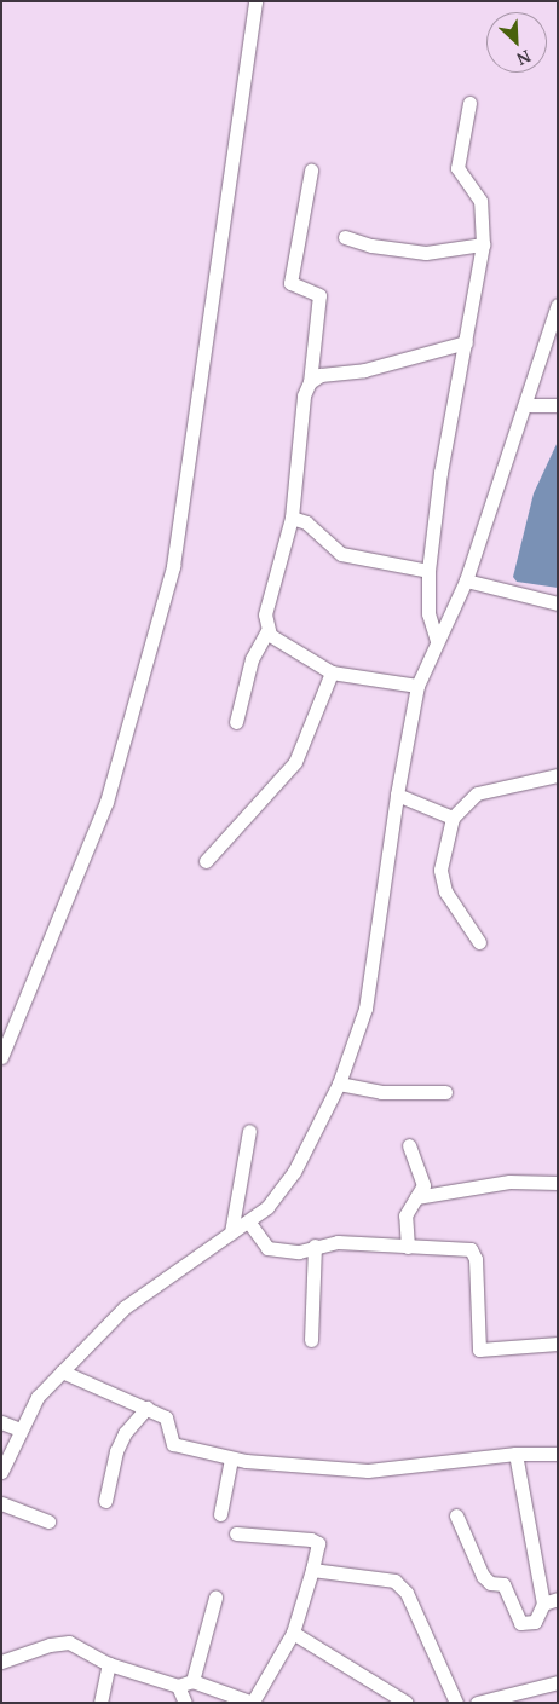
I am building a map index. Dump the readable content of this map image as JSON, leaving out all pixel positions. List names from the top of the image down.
{
  "north": "bottom right"
}
